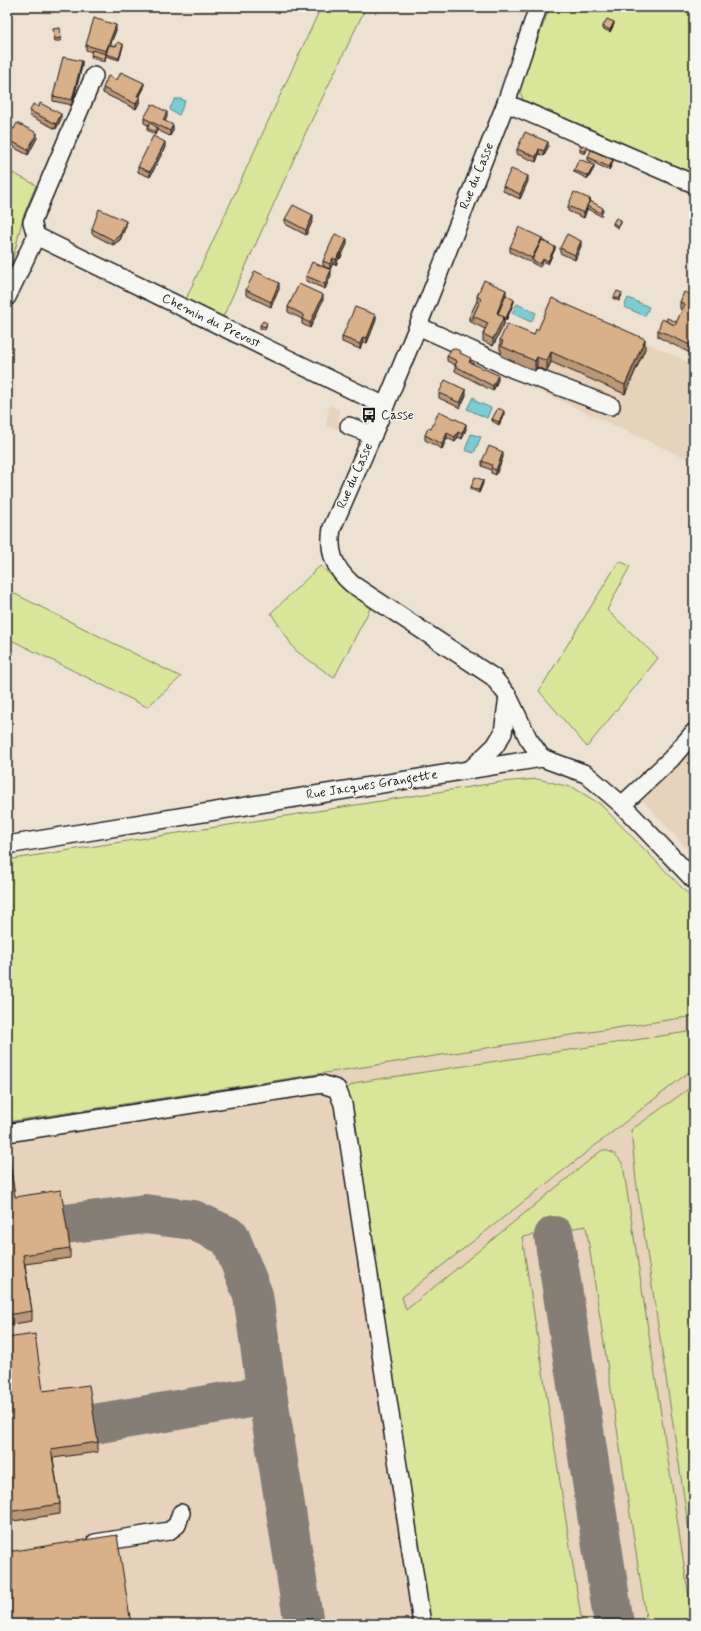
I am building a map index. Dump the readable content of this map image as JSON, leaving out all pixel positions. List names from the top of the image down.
{
  "streets": {
    "street": ["Rue du Casse", "Chemin du Prevost", "Rue Jacques Grangette"]
  },
  "crossings": [
    ["Rue du Casse", "Chemin du Prevost"],
    ["Rue du Casse", "Rue Jacques Grangette"]
  ],
  "places": {
    "bus stop": ["Casse"]
  }
}
